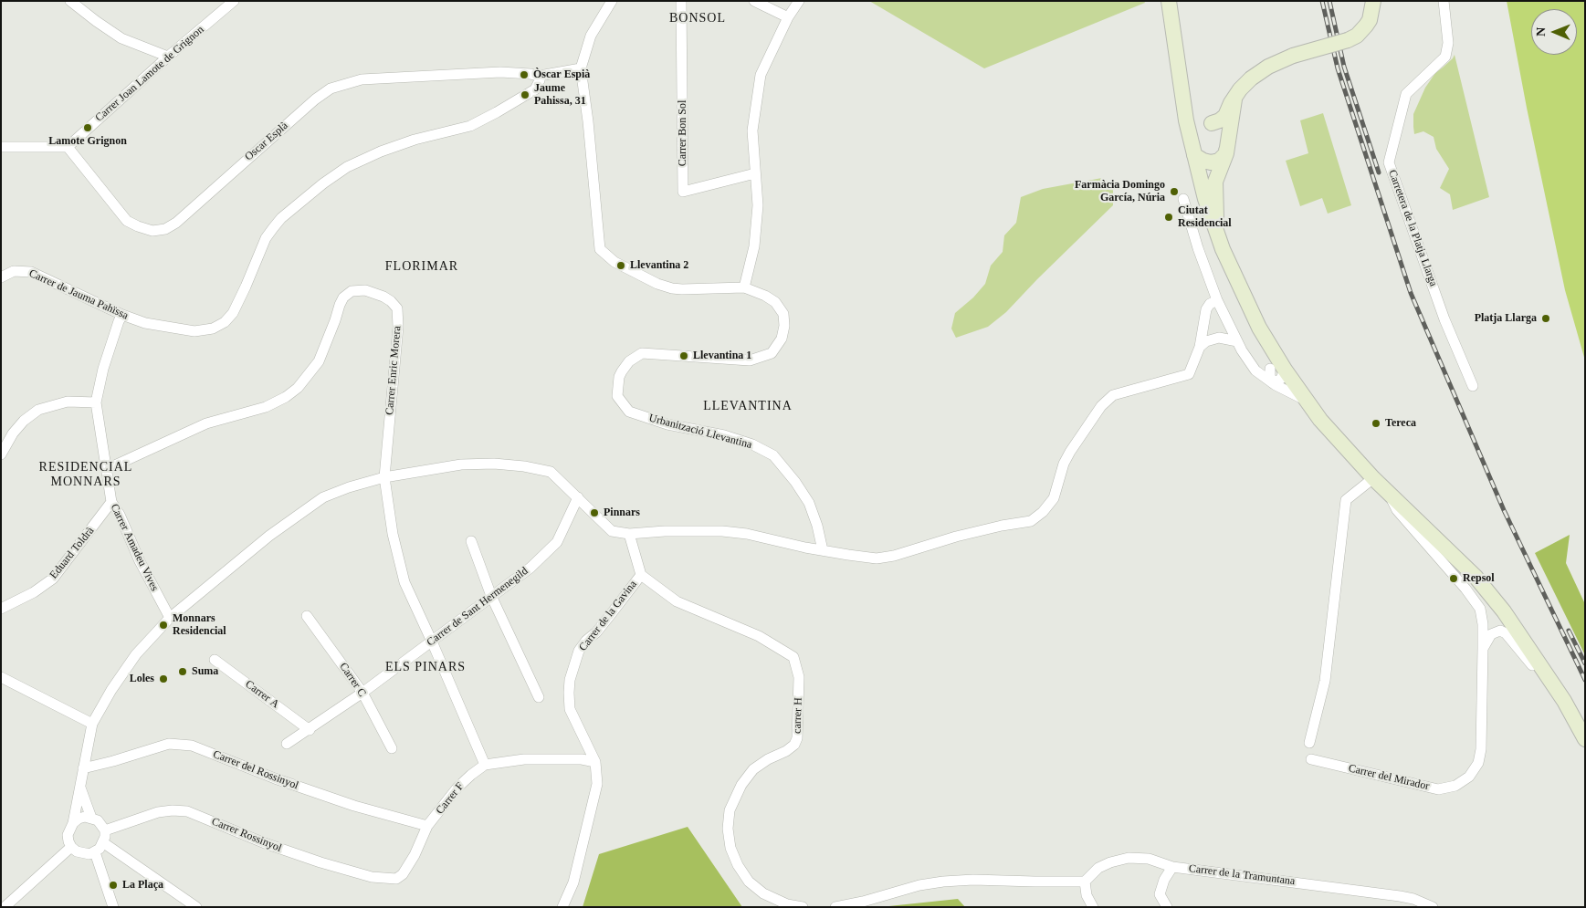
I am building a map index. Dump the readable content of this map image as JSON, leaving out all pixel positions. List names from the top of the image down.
{
  "streets": {
    "street": [
      "Carrer Joan Lamote de Grignon",
      "Carrer Bon Sol",
      "Oscar Esplà",
      "Carretera de la Platja Llarga",
      "Carrer de Jauma Pahïssa",
      "Carrer Enric Morera",
      "Urbanització Llevantina",
      "Carrer Amadeu Vives",
      "Eduard Toldrà",
      "Carrer de Sant Hermenegild",
      "Carrer de la Gavina",
      "Carrer C",
      "Carrer A",
      "carrer H",
      "Carrer del Rossinyol",
      "Carrer del Mirador",
      "Carrer F",
      "Carrer Rossinyol",
      "Carrer de la Tramuntana"
    ]
  },
  "crossings": [
    ["Carrer Joan Lamote de Grignon", "Oscar Esplà"],
    ["Oscar Esplà", "Carrer de Jauma Pahïssa"],
    ["Oscar Esplà", "Urbanització Llevantina"],
    ["Carrer de Jauma Pahïssa", "Carrer Amadeu Vives"],
    ["Carrer Enric Morera", "Carrer Amadeu Vives"],
    ["Carrer Amadeu Vives", "Eduard Toldrà"],
    ["Carrer de Sant Hermenegild", "Carrer C"],
    ["Carrer de Sant Hermenegild", "Carrer A"],
    ["Carrer de la Gavina", "carrer H"],
    ["Carrer de la Gavina", "Carrer F"],
    ["Carrer del Rossinyol", "Carrer F"],
    ["Carrer F", "Carrer Rossinyol"]
  ],
  "districts": [
    "BONSOL",
    "FLORIMAR",
    "LLEVANTINA",
    "RESIDENCIAL MONNARS",
    "ELS PINARS"
  ],
  "places": [
    "Òscar Espià",
    "Jaume Pahissa, 31",
    "Lamote Grignon",
    "Farmàcia Domingo García, Núria",
    "Ciutat Residencial",
    "Llevantina 2",
    "Platja Llarga",
    "Llevantina 1",
    "Tereca",
    "Pinnars",
    "Repsol",
    "Monnars Residencial",
    "Suma",
    "Loles",
    "La Plaça"
  ],
  "north": "left"
}
